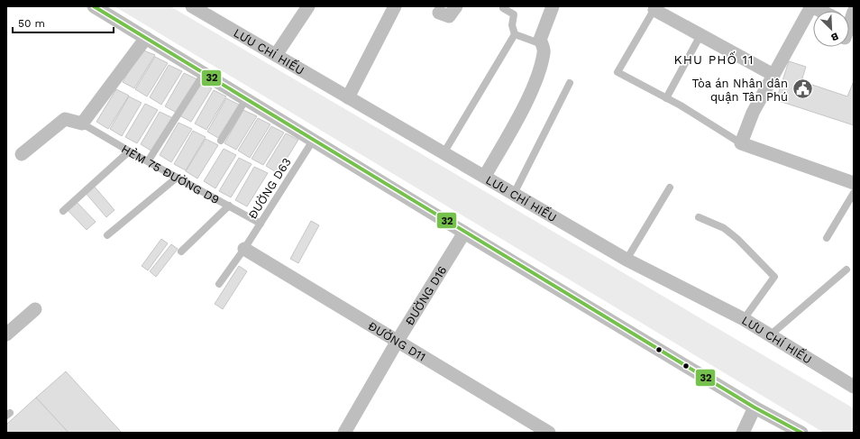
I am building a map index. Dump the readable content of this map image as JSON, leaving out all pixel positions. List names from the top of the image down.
{
  "streets": {
    "street": [
      "LƯU CHÍ HIẾU",
      "HẺM 75 ĐƯỜNG D9",
      "ĐƯỜNG D16",
      "ĐƯỜNG D11"
    ],
    "lane": ["ĐƯỜNG D63"]
  },
  "crossings": [
    ["HẺM 75 ĐƯỜNG D9", "ĐƯỜNG D63"],
    ["ĐƯỜNG D63", "ĐƯỜNG D11"],
    ["ĐƯỜNG D16", "ĐƯỜNG D11"]
  ],
  "districts": ["KHU PHỐ 11"],
  "places": {
    "public building": ["Tòa án Nhân dân quận Tân Phú"]
  },
  "lines": ["transit line 32"],
  "scale_bar": "50 m",
  "north": "bottom right"
}
